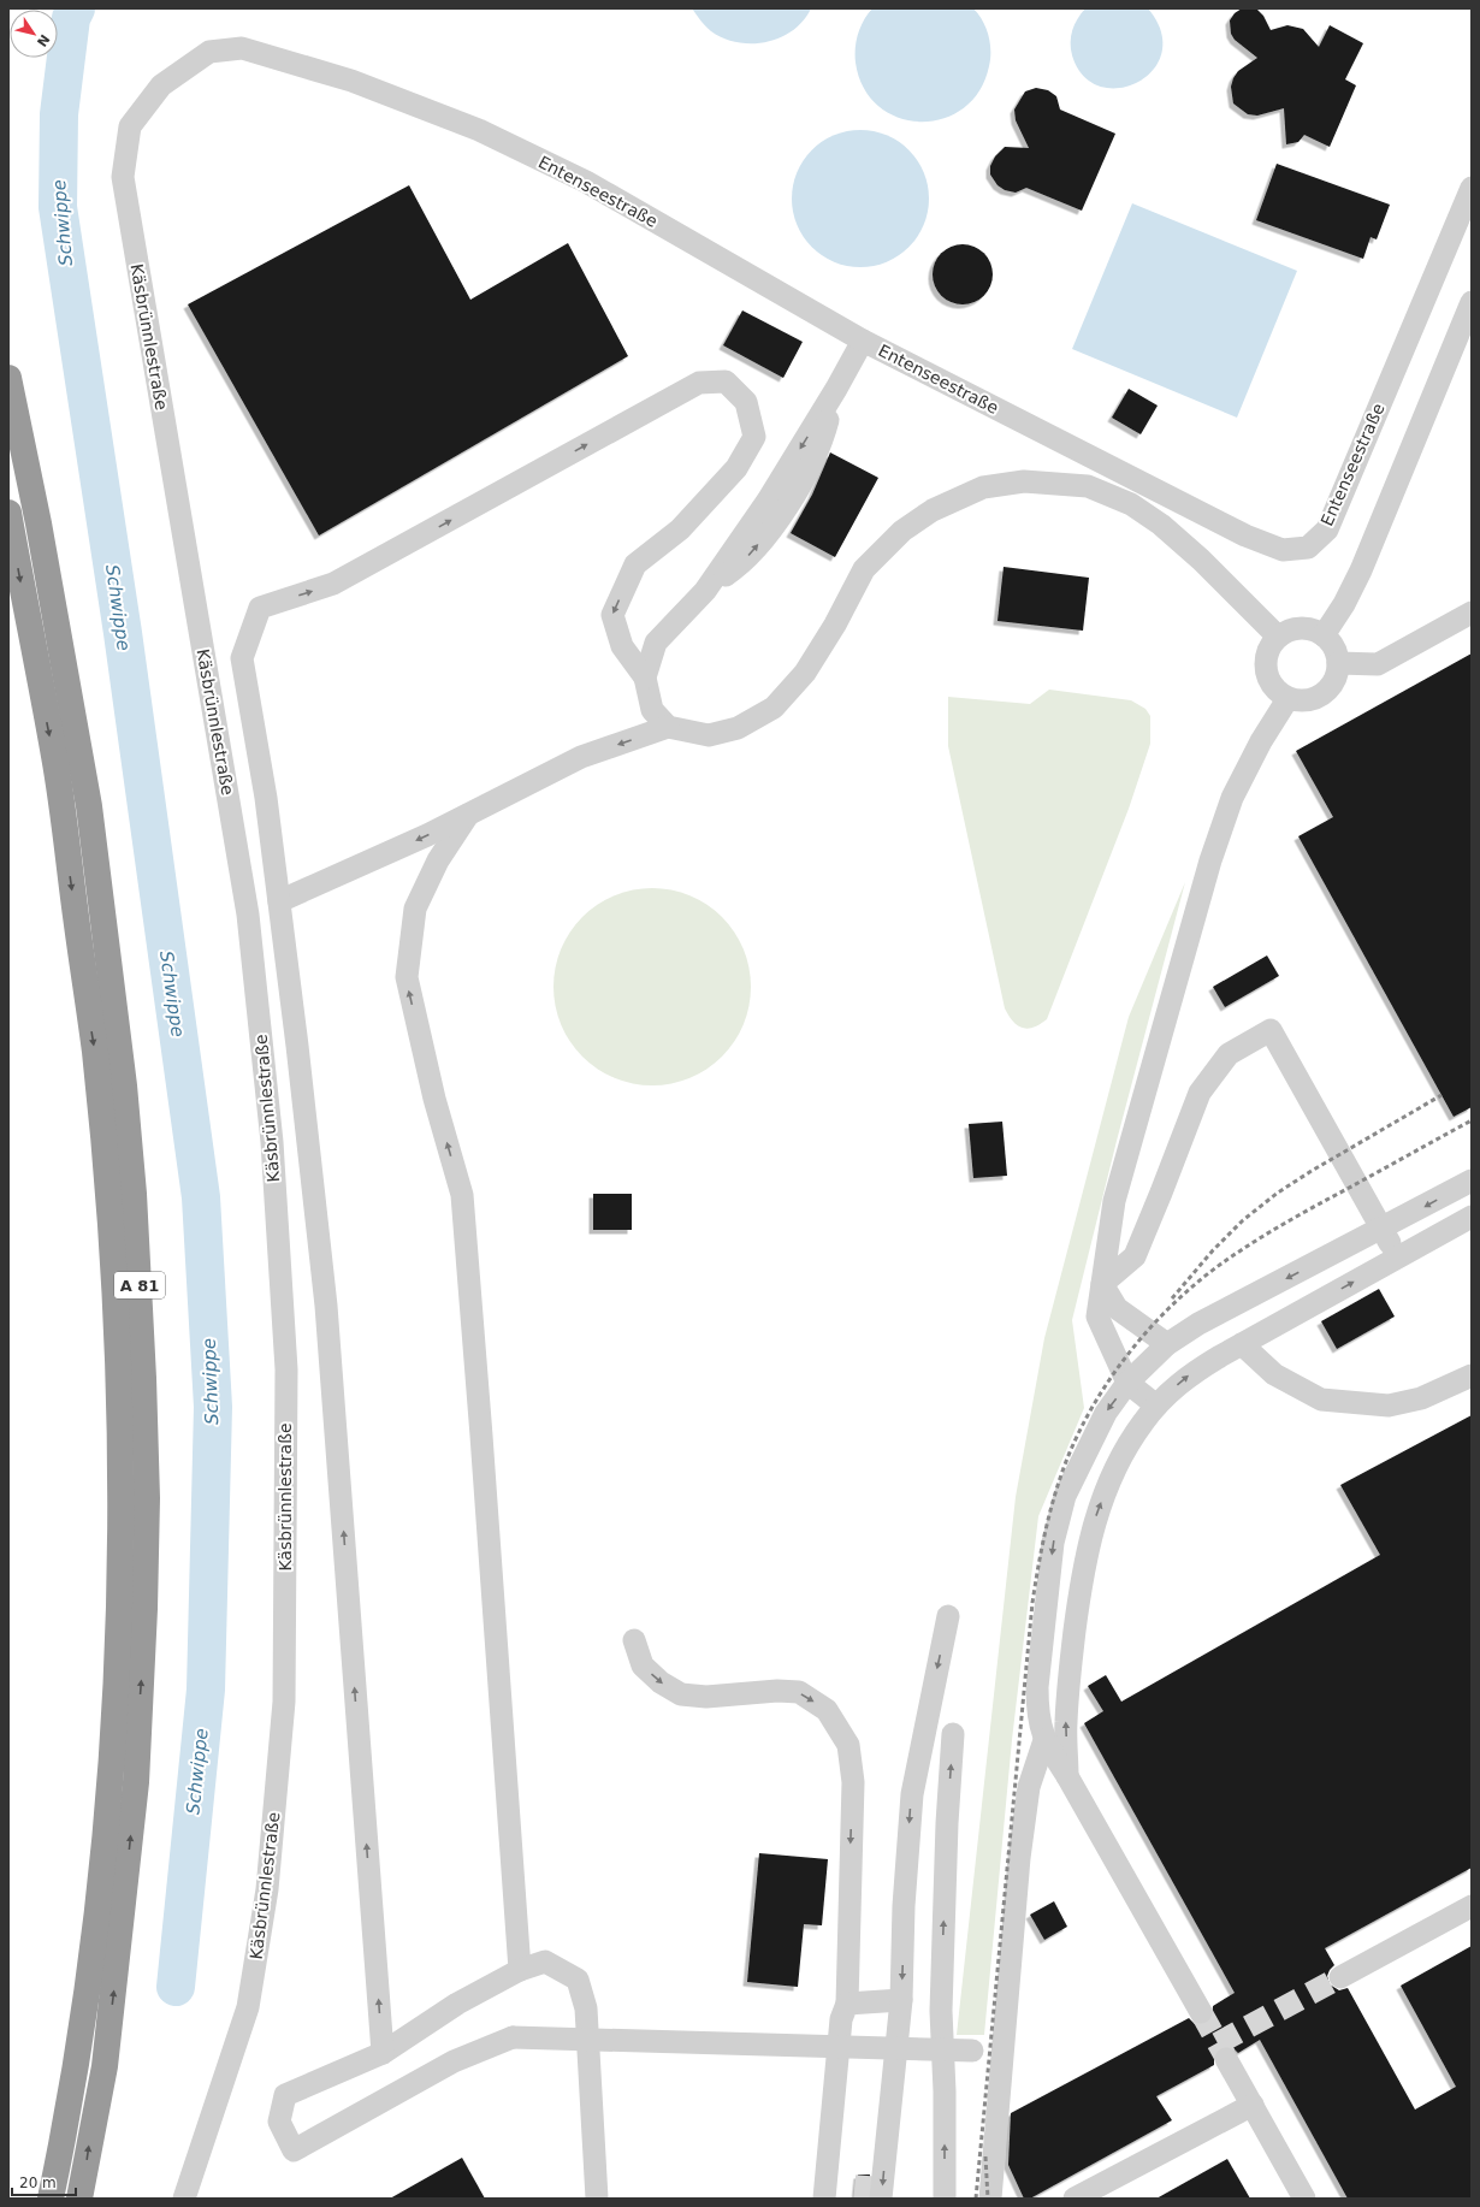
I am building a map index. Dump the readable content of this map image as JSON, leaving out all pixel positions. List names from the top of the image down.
{
  "streets": {
    "highway": ["A 81"],
    "street": ["Entenseestraße", "Käsbrünnlestraße"]
  },
  "crossings": [
    ["Entenseestraße", "Käsbrünnlestraße"]
  ],
  "water": ["Schwippe"],
  "scale_bar": "20 m",
  "north": "bottom right"
}
